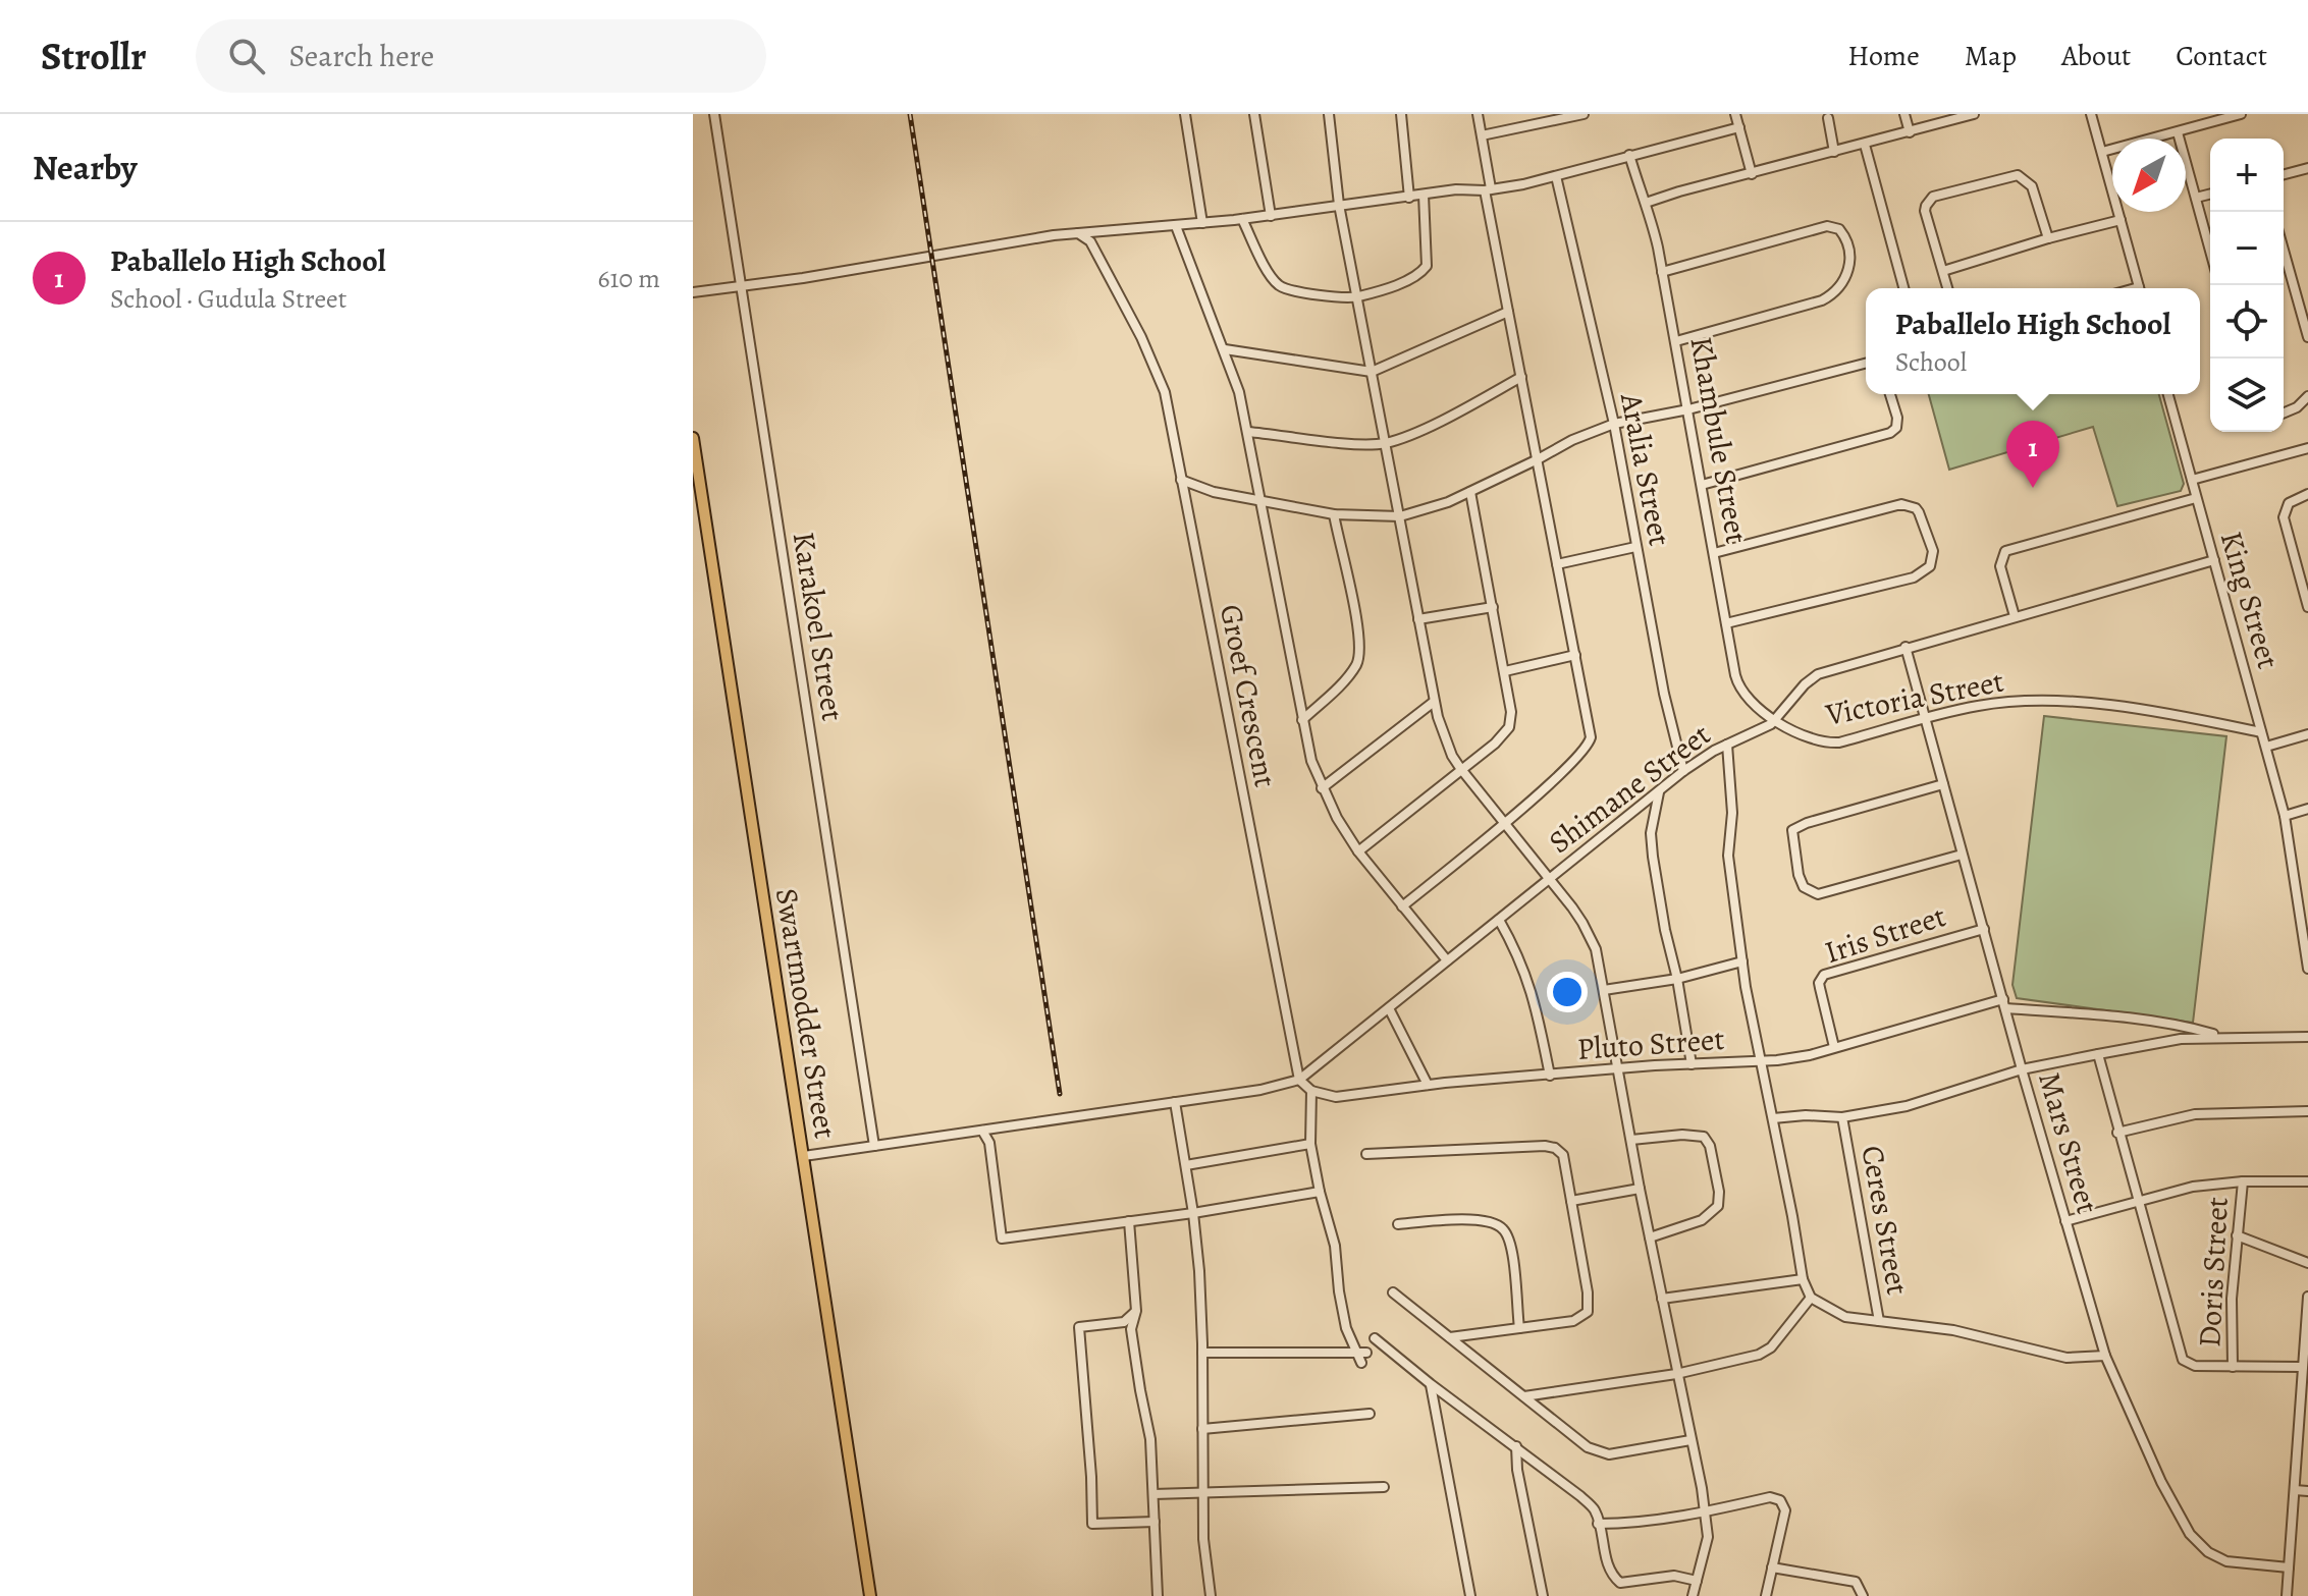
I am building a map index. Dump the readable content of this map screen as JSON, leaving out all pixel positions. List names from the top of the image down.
{
  "streets": {
    "main road": ["Swartmodder Street"],
    "street": [
      "Khambule Street",
      "Aralia Street",
      "King Street",
      "Karakoel Street",
      "Groef Crescent",
      "Victoria Street",
      "Shimane Street",
      "Iris Street",
      "Pluto Street",
      "Mars Street",
      "Ceres Street",
      "Doris Street"
    ]
  },
  "crossings": [
    ["Khambule Street", "Victoria Street"],
    ["Khambule Street", "Shimane Street"],
    ["Aralia Street", "Shimane Street"],
    ["King Street", "Victoria Street"],
    ["King Street", "Shimane Street"],
    ["Groef Crescent", "Shimane Street"],
    ["Victoria Street", "Shimane Street"],
    ["Victoria Street", "Mars Street"],
    ["Shimane Street", "Mars Street"],
    ["Iris Street", "Pluto Street"],
    ["Iris Street", "Mars Street"],
    ["Pluto Street", "Mars Street"],
    ["Mars Street", "Ceres Street"]
  ],
  "north": "bottom left",
  "page": {
    "header": "Strollr",
    "search": "Search here",
    "nav": [
      "Home",
      "Map",
      "About",
      "Contact"
    ],
    "heading": "Nearby",
    "map_buttons": ["+", "−"],
    "list": [
      {
        "mark": "1",
        "name": "Paballelo High School",
        "note": "School · Gudula Street",
        "value": "610 m"
      }
    ],
    "popup": ["Paballelo High School", "School"],
    "pins": "1"
  }
}
